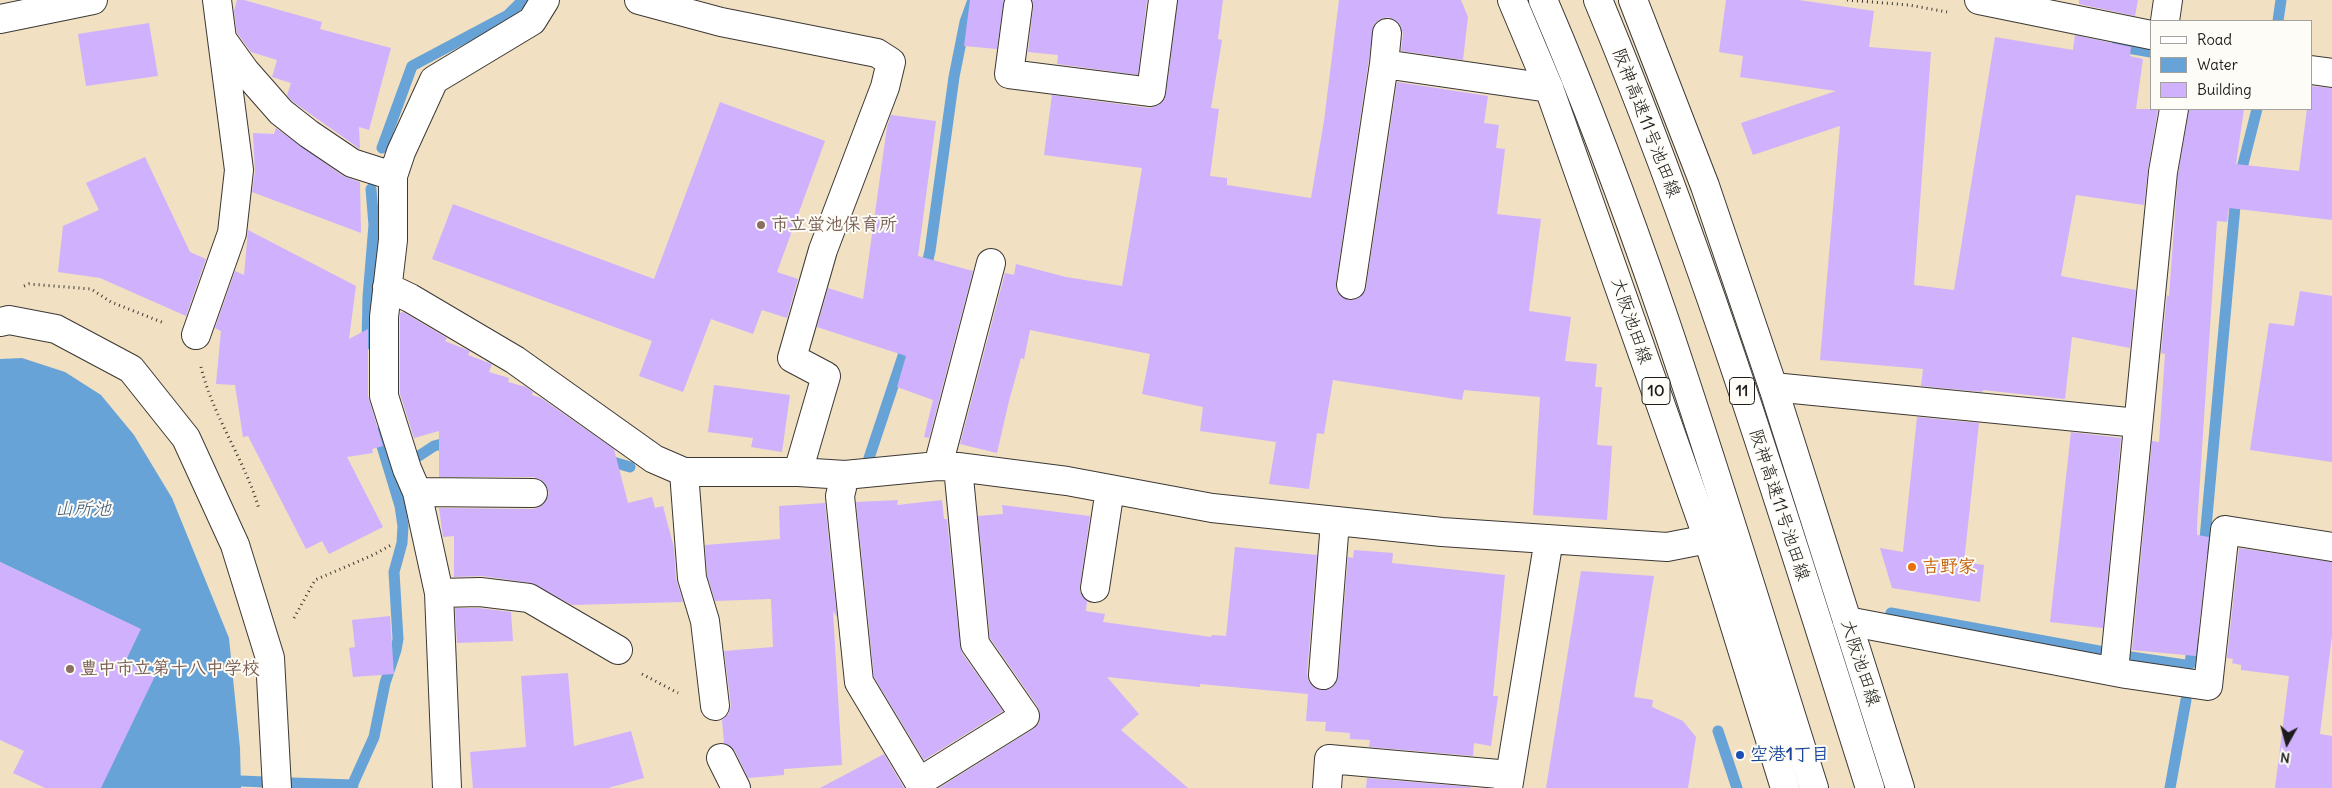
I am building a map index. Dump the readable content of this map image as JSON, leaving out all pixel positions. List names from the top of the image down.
{
  "streets": {
    "main road": [
      "阪神高速11号池田線",
      "大阪池田線",
      "10",
      "11"
    ]
  },
  "water": ["山所池"],
  "places": [
    "市立蛍池保育所",
    "吉野家",
    "豊中市立第十八中学校",
    "空港1丁目"
  ],
  "legend": ["Road", "Water", "Building"],
  "north": "bottom"
}
